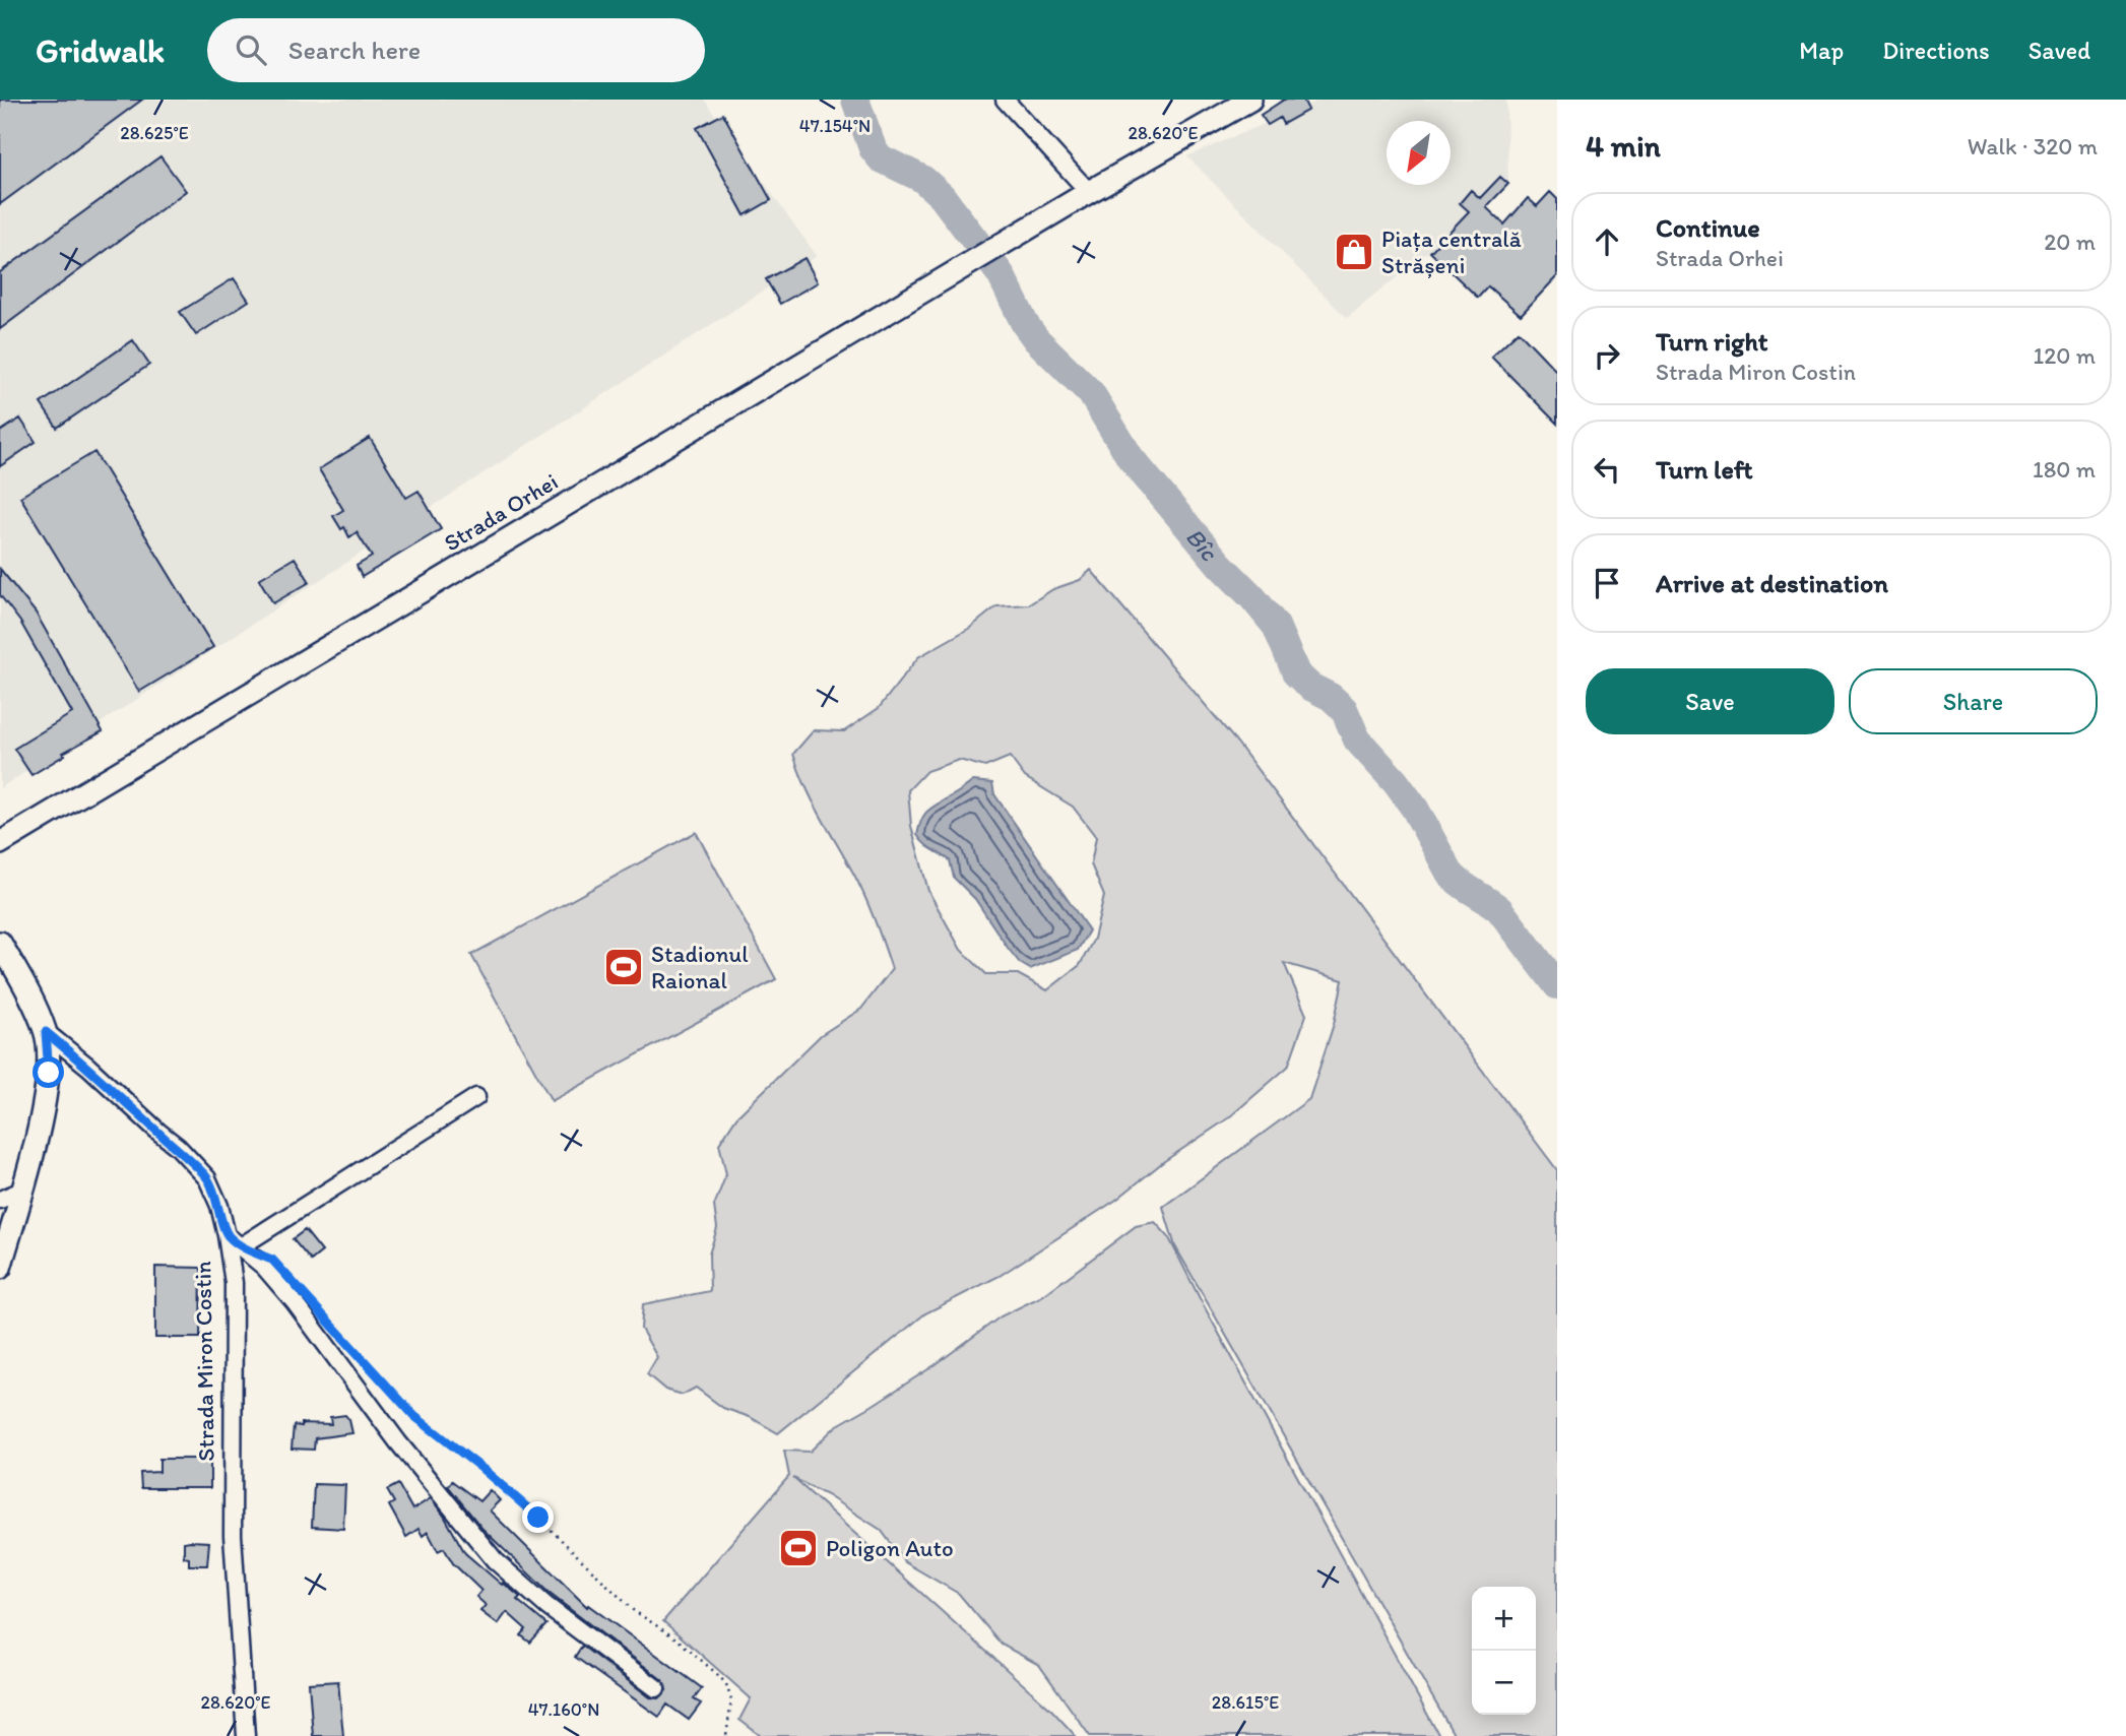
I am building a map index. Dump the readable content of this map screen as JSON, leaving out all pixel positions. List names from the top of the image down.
{
  "streets": {
    "main road": ["Strada Orhei", "Strada Miron Costin"]
  },
  "water": ["Bîc"],
  "places": {
    "shop": ["Piața centrală Strășeni"],
    "sports": ["Stadionul Raional", "Poligon Auto"]
  },
  "north": "bottom left",
  "page": {
    "header": "Gridwalk",
    "search": "Search here",
    "nav": ["Map", "Directions", "Saved"],
    "heading": ["4 min", "Walk · 320 m"],
    "list": [
      ["Continue", "Strada Orhei", "20 m"],
      ["Turn right", "Strada Miron Costin", "120 m"],
      ["Turn left", "180 m"],
      "Arrive at destination"
    ],
    "buttons": ["Save", "Share"],
    "map_buttons": ["+", "−"]
  },
  "coordinates": [
    "47.154°N",
    "28.625°E",
    "28.620°E",
    "28.615°E",
    "47.160°N"
  ]
}
